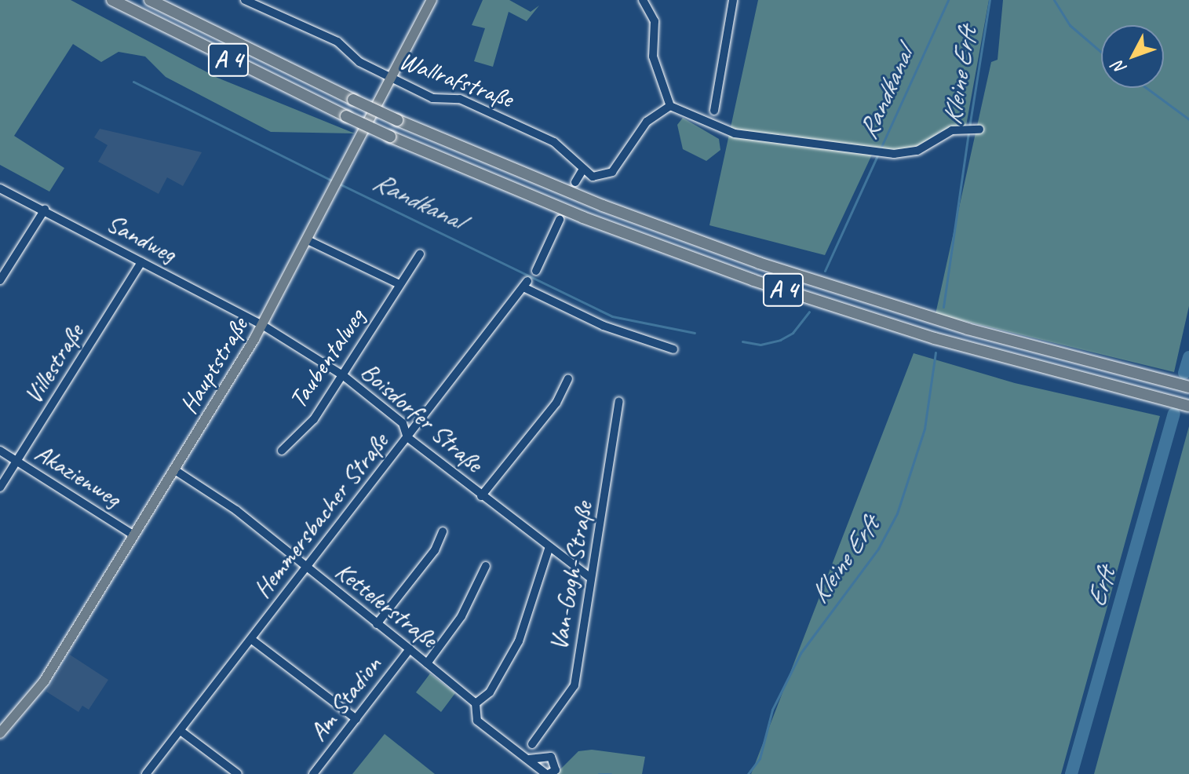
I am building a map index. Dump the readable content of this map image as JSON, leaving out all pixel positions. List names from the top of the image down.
{
  "streets": {
    "highway": ["A 4"],
    "main road": ["Hauptstraße"],
    "street": [
      "Wallrafstraße",
      "Sandweg",
      "Taubentalweg",
      "Villestraße",
      "Boisdorfer Straße",
      "Akazienweg",
      "Hemmersbacher Straße",
      "Van-Gogh-Straße",
      "Kettelerstraße",
      "Am Stadion"
    ]
  },
  "crossings": [
    ["Wallrafstraße", "Hauptstraße"],
    ["Sandweg", "Villestraße"],
    ["Sandweg", "Hauptstraße"],
    ["Sandweg", "Boisdorfer Straße"],
    ["Taubentalweg", "Boisdorfer Straße"],
    ["Villestraße", "Akazienweg"],
    ["Hauptstraße", "Boisdorfer Straße"],
    ["Hauptstraße", "Akazienweg"],
    ["Hauptstraße", "Kettelerstraße"],
    ["Boisdorfer Straße", "Hemmersbacher Straße"],
    ["Boisdorfer Straße", "Van-Gogh-Straße"],
    ["Hemmersbacher Straße", "Kettelerstraße"],
    ["Kettelerstraße", "Am Stadion"]
  ],
  "water": ["Kleine Erft", "Randkanal", "Erft"],
  "north": "bottom left"
}
